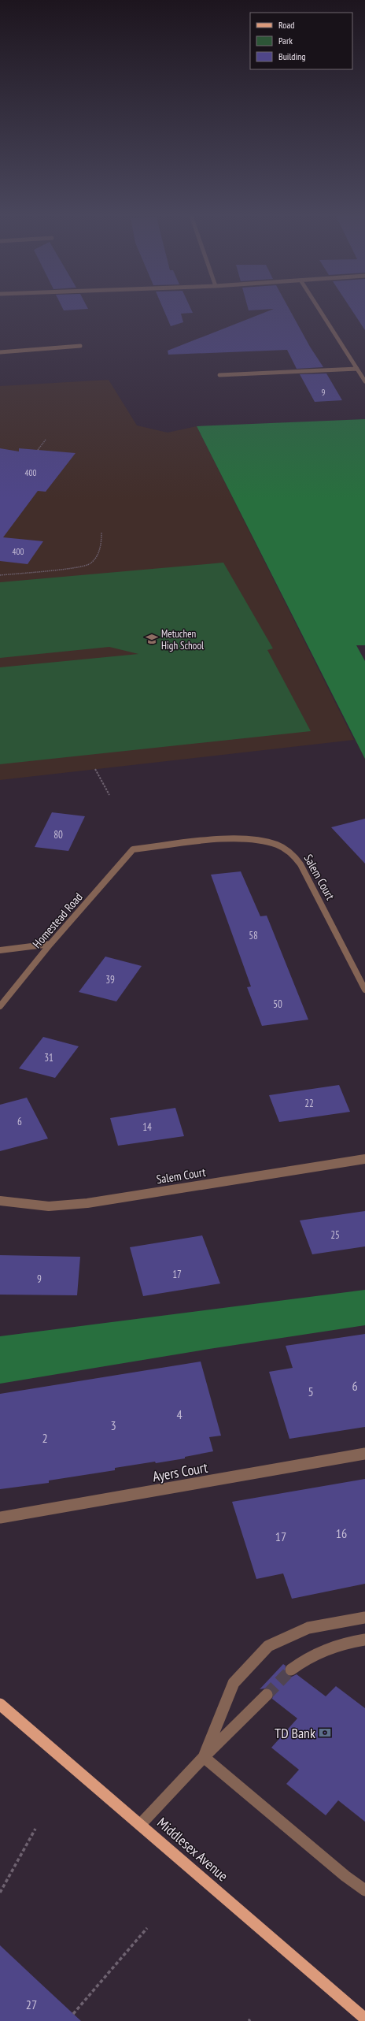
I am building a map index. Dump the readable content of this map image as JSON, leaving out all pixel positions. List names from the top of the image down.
{
  "streets": {
    "main road": ["Middlesex Avenue"],
    "street": ["Salem Court", "Homestead Road", "Ayers Court"]
  },
  "crossings": [
    ["Salem Court", "Homestead Road"]
  ],
  "places": {
    "school or university": ["Metuchen High School"],
    "bank": ["TD Bank"]
  },
  "house_numbers": [
    "9",
    "400",
    "400",
    "80",
    "58",
    "39",
    "50",
    "31",
    "22",
    "6",
    "14",
    "25",
    "17",
    "9",
    "6",
    "5",
    "4",
    "3",
    "2",
    "16",
    "17",
    "27"
  ],
  "legend": ["Road", "Park", "Building"]
}
